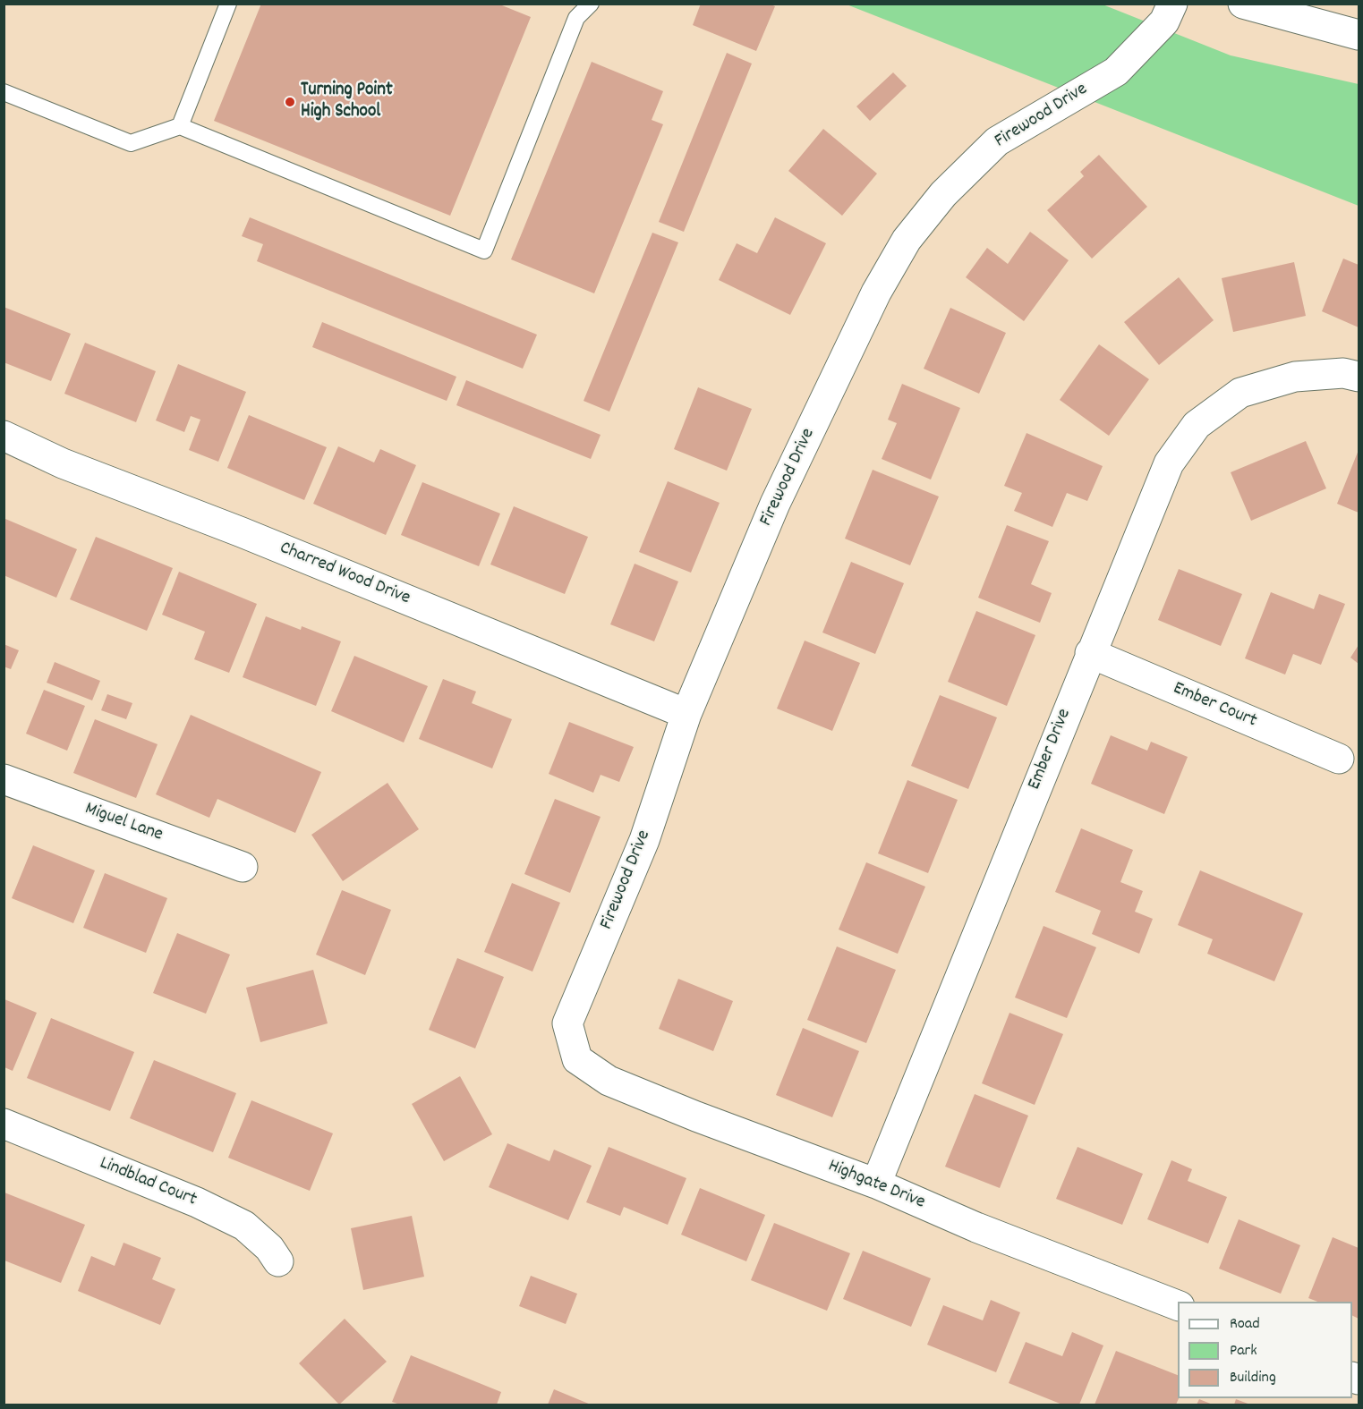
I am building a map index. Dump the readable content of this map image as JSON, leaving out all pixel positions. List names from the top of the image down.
{
  "streets": {
    "street": [
      "Firewood Drive",
      "Charred Wood Drive",
      "Ember Court",
      "Ember Drive",
      "Miguel Lane",
      "Lindblad Court",
      "Highgate Drive"
    ]
  },
  "crossings": [
    ["Firewood Drive", "Charred Wood Drive"],
    ["Firewood Drive", "Highgate Drive"],
    ["Ember Court", "Ember Drive"],
    ["Ember Drive", "Highgate Drive"]
  ],
  "places": ["Turning Point High School"],
  "legend": ["Road", "Park", "Building"]
}
